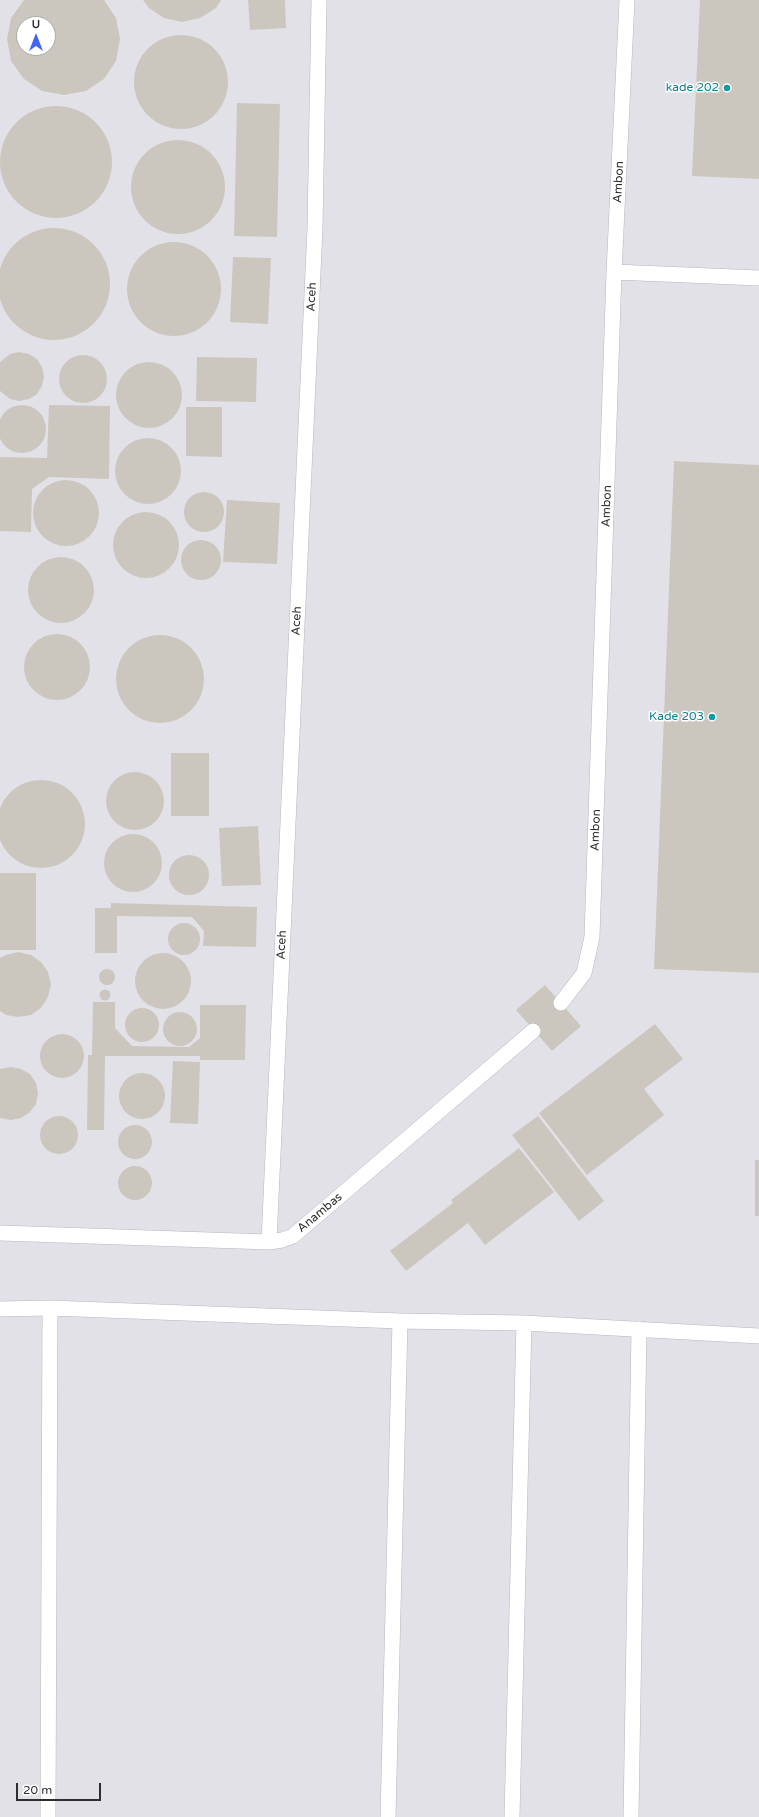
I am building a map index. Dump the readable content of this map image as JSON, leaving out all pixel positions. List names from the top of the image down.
{
  "streets": {
    "lane": ["Ambon", "Aceh", "Anambas"]
  },
  "crossings": [
    ["Aceh", "Anambas"]
  ],
  "places": ["kade 202", "Kade 203"],
  "scale_bar": "20 m",
  "north": "top"
}
